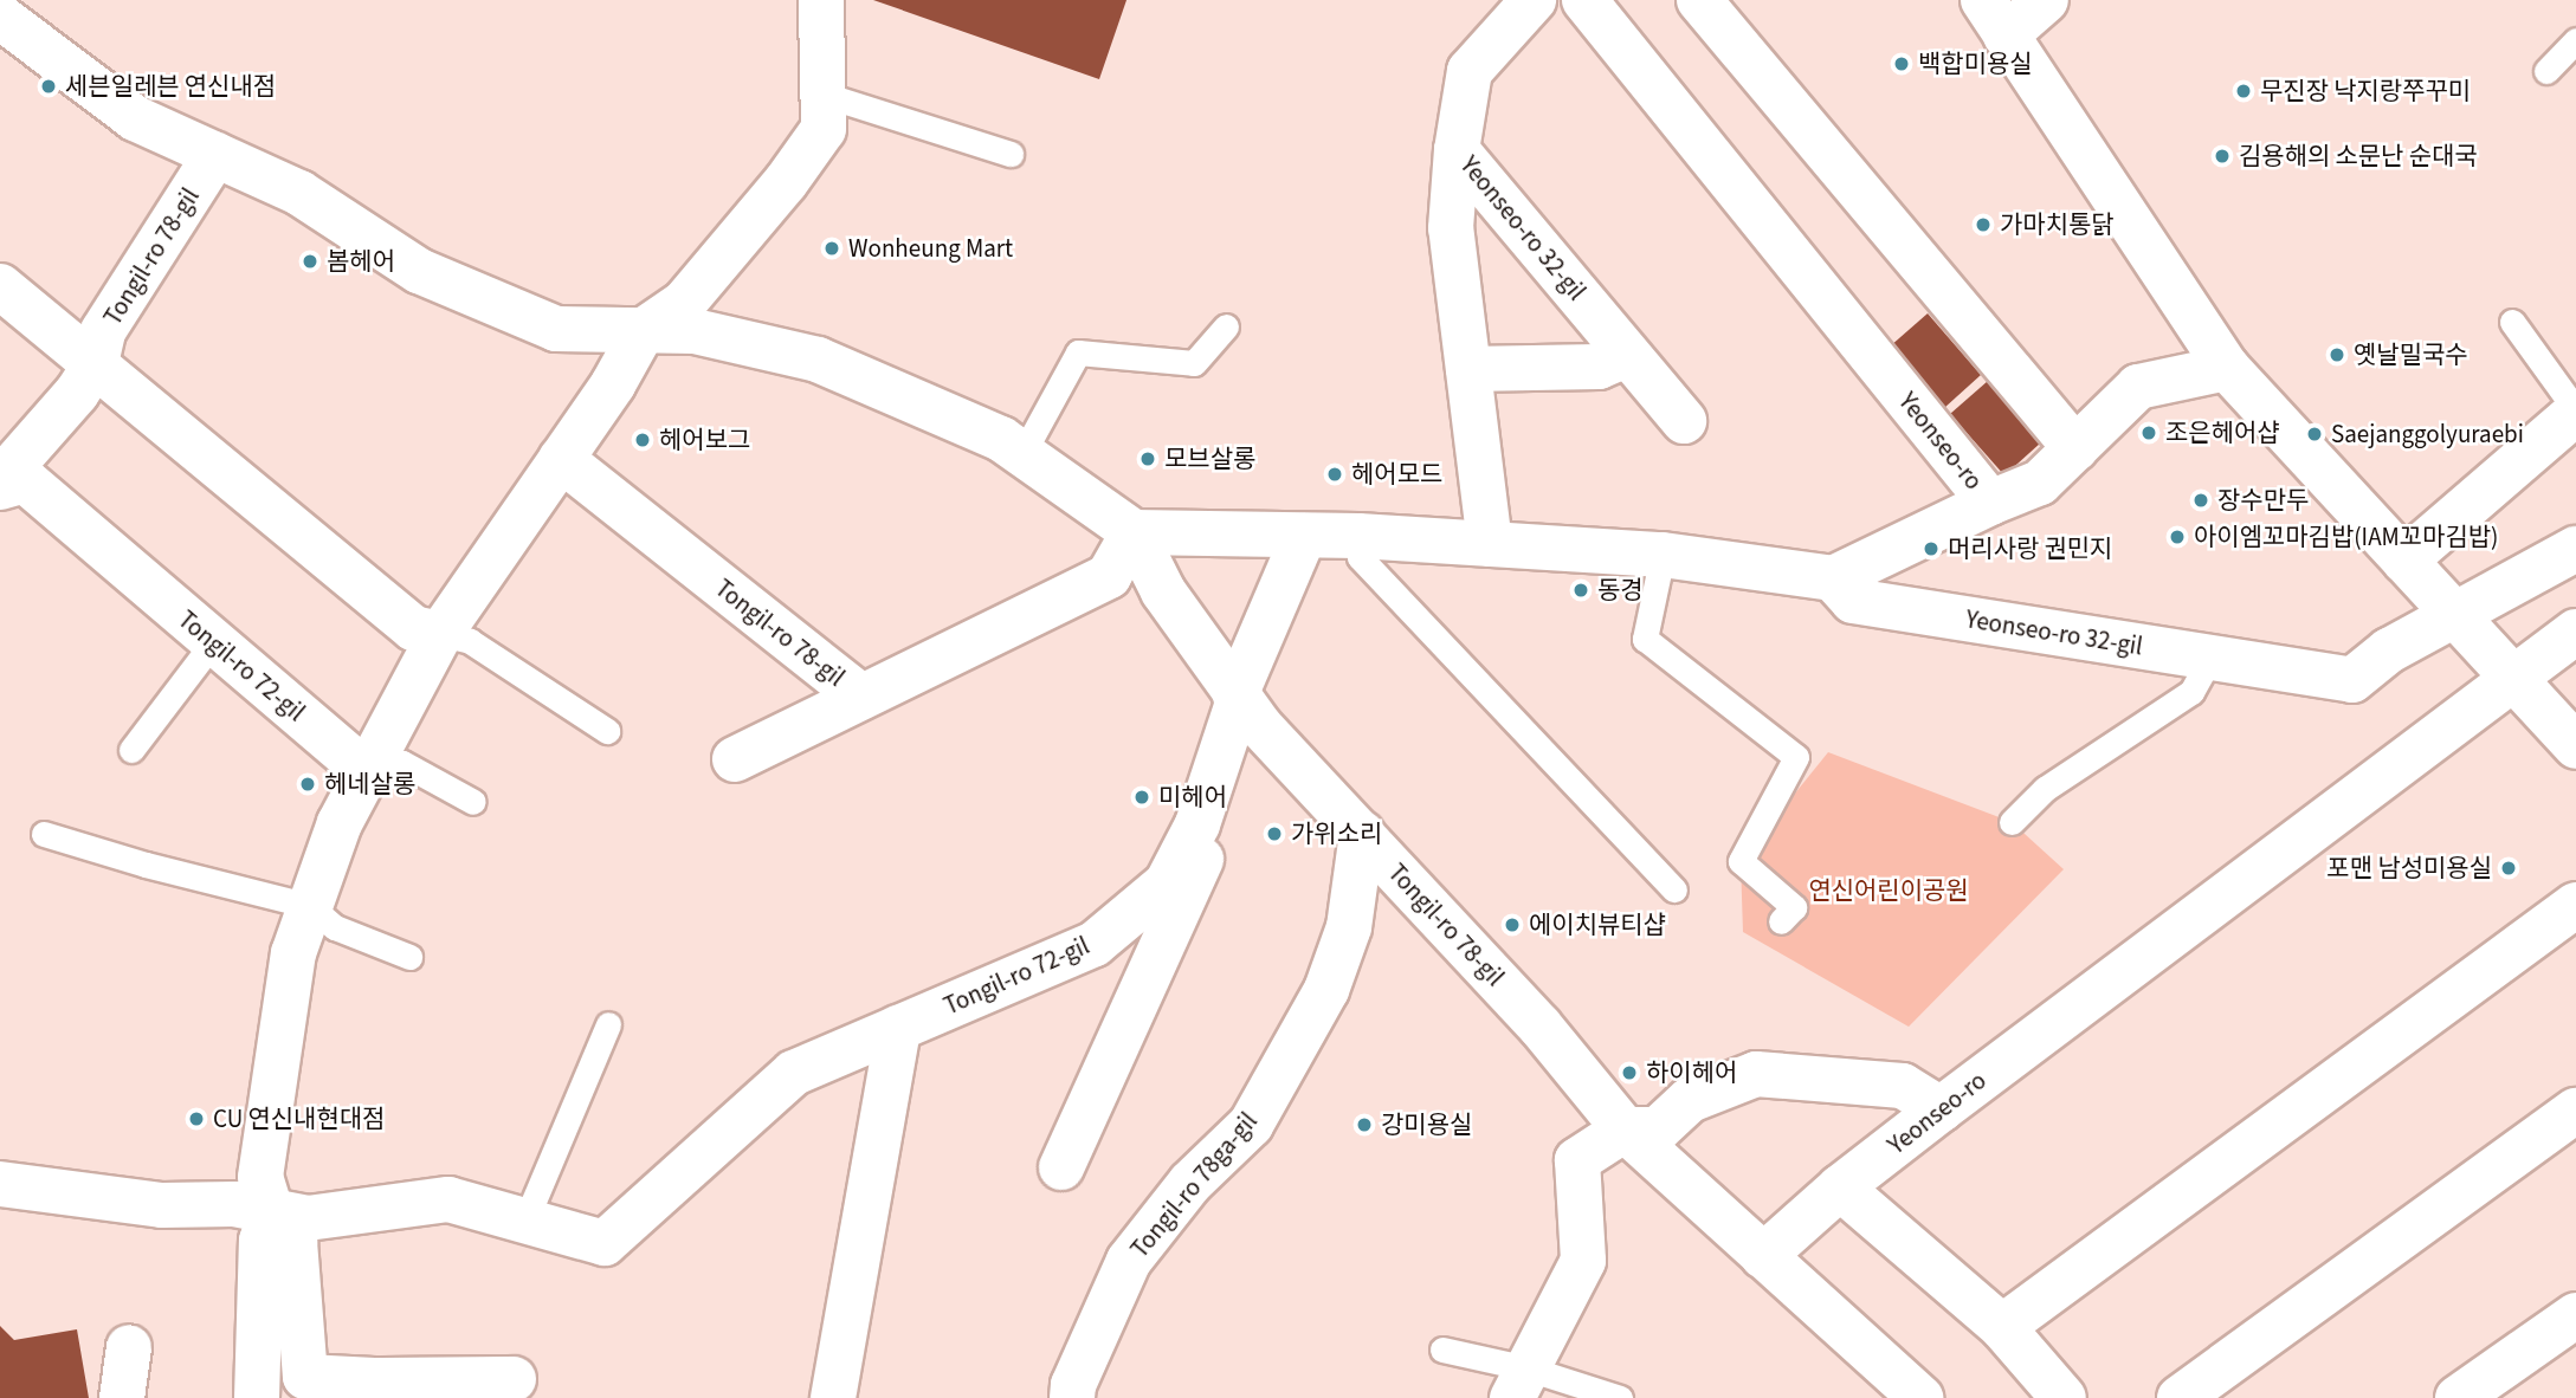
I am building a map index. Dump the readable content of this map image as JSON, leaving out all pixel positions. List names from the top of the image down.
{
  "streets": {
    "street": [
      "Yeonseo-ro 32-gil",
      "Tongil-ro 78-gil",
      "Yeonseo-ro",
      "Tongil-ro 72-gil",
      "Tongil-ro 78ga-gil"
    ]
  },
  "crossings": [
    ["Yeonseo-ro 32-gil", "Tongil-ro 78-gil"],
    ["Tongil-ro 78-gil", "Yeonseo-ro"],
    ["Tongil-ro 78-gil", "Tongil-ro 72-gil"],
    ["Tongil-ro 78-gil", "Tongil-ro 78ga-gil"]
  ],
  "parks": ["연신어린이공원"],
  "places": [
    "백합미용실",
    "세븐일레븐 연신내점",
    "무진장 낙지랑쭈꾸미",
    "김용해의 소문난 순대국",
    "가마치통닭",
    "Wonheung Mart",
    "봄헤어",
    "옛날밀국수",
    "조은헤어샵",
    "Saejanggolyuraebi",
    "헤어보그",
    "모브살롱",
    "헤어모드",
    "장수만두",
    "아이엠꼬마김밥(IAM꼬마김밥)",
    "머리사랑 권민지",
    "동경",
    "헤네살롱",
    "미헤어",
    "가위소리",
    "포맨 남성미용실",
    "에이치뷰티샵",
    "하이헤어",
    "CU 연신내현대점",
    "강미용실"
  ]
}
